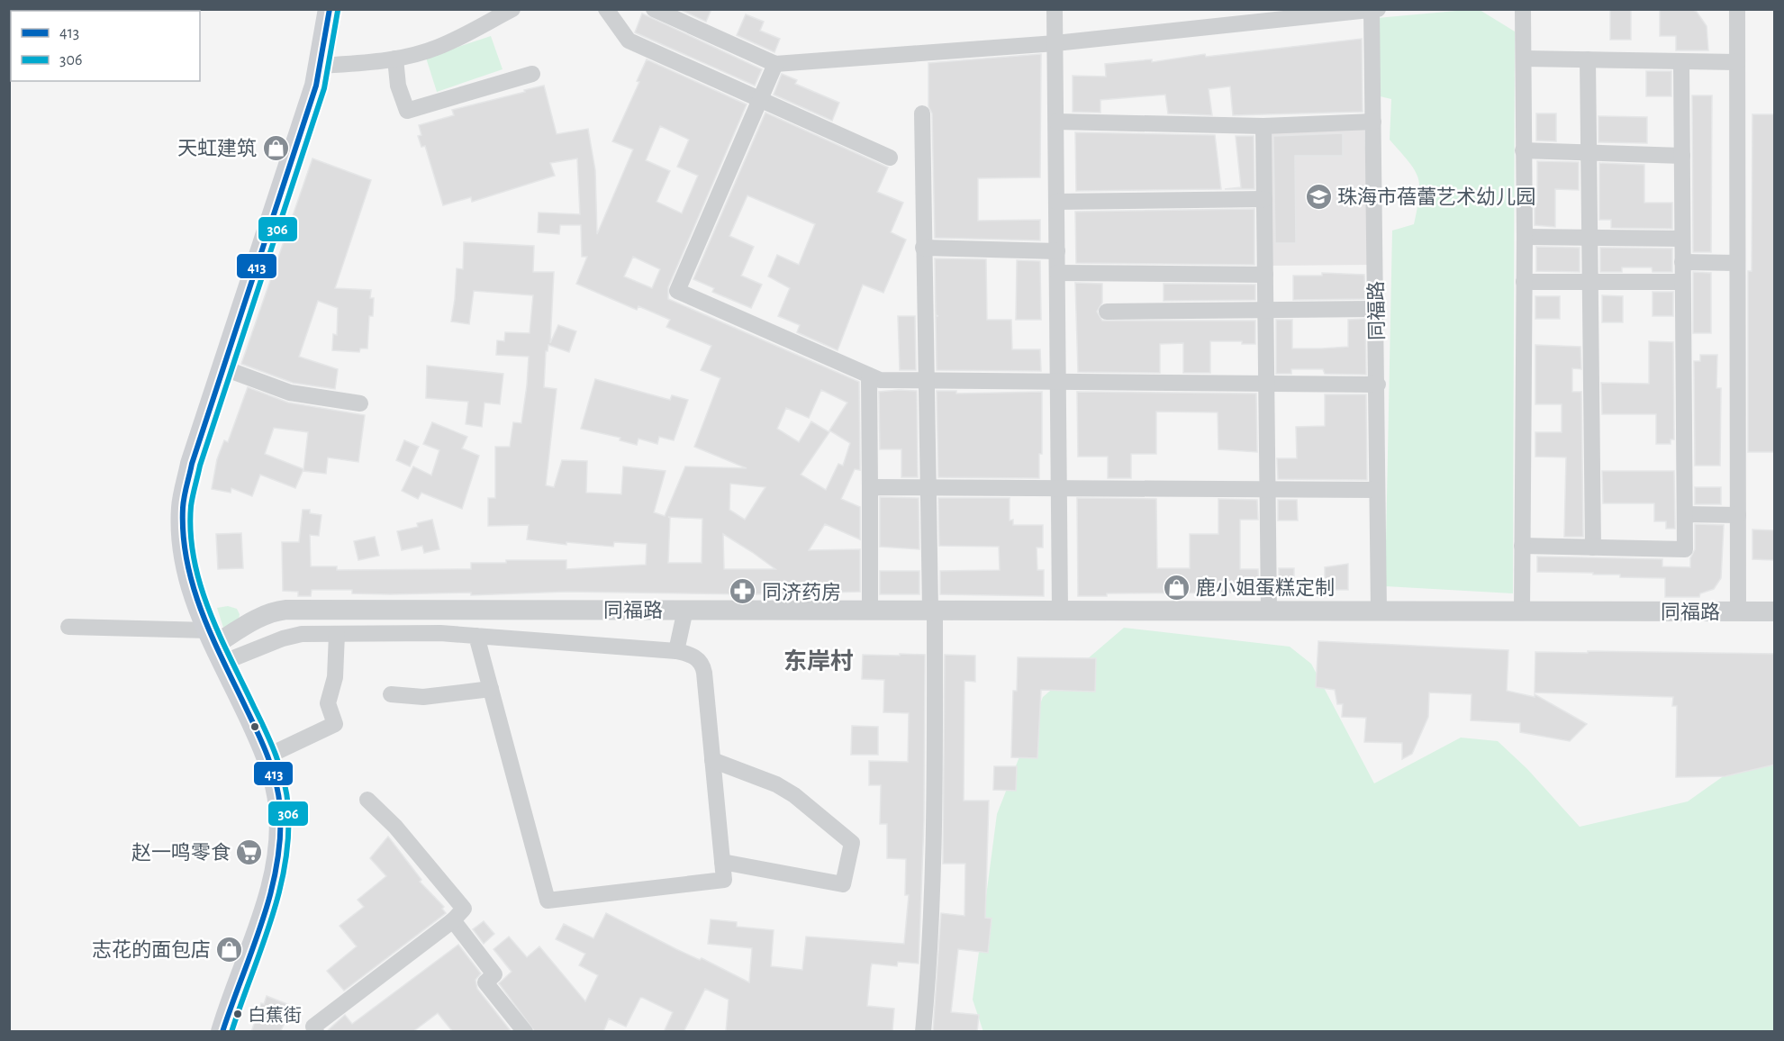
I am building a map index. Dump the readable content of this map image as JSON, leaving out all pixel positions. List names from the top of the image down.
{
  "streets": {
    "street": ["同福路"]
  },
  "districts": ["东岸村"],
  "places": {
    "shop": ["天虹建筑", "鹿小姐蛋糕定制", "志花的面包店"],
    "school or university": ["珠海市蓓蕾艺术幼儿园"],
    "pharmacy": ["同济药房"],
    "supermarket": ["赵一鸣零食"],
    "other": ["白蕉街"]
  },
  "lines": ["transit line 413", "transit line 306"],
  "legend": ["413", "306"]
}
